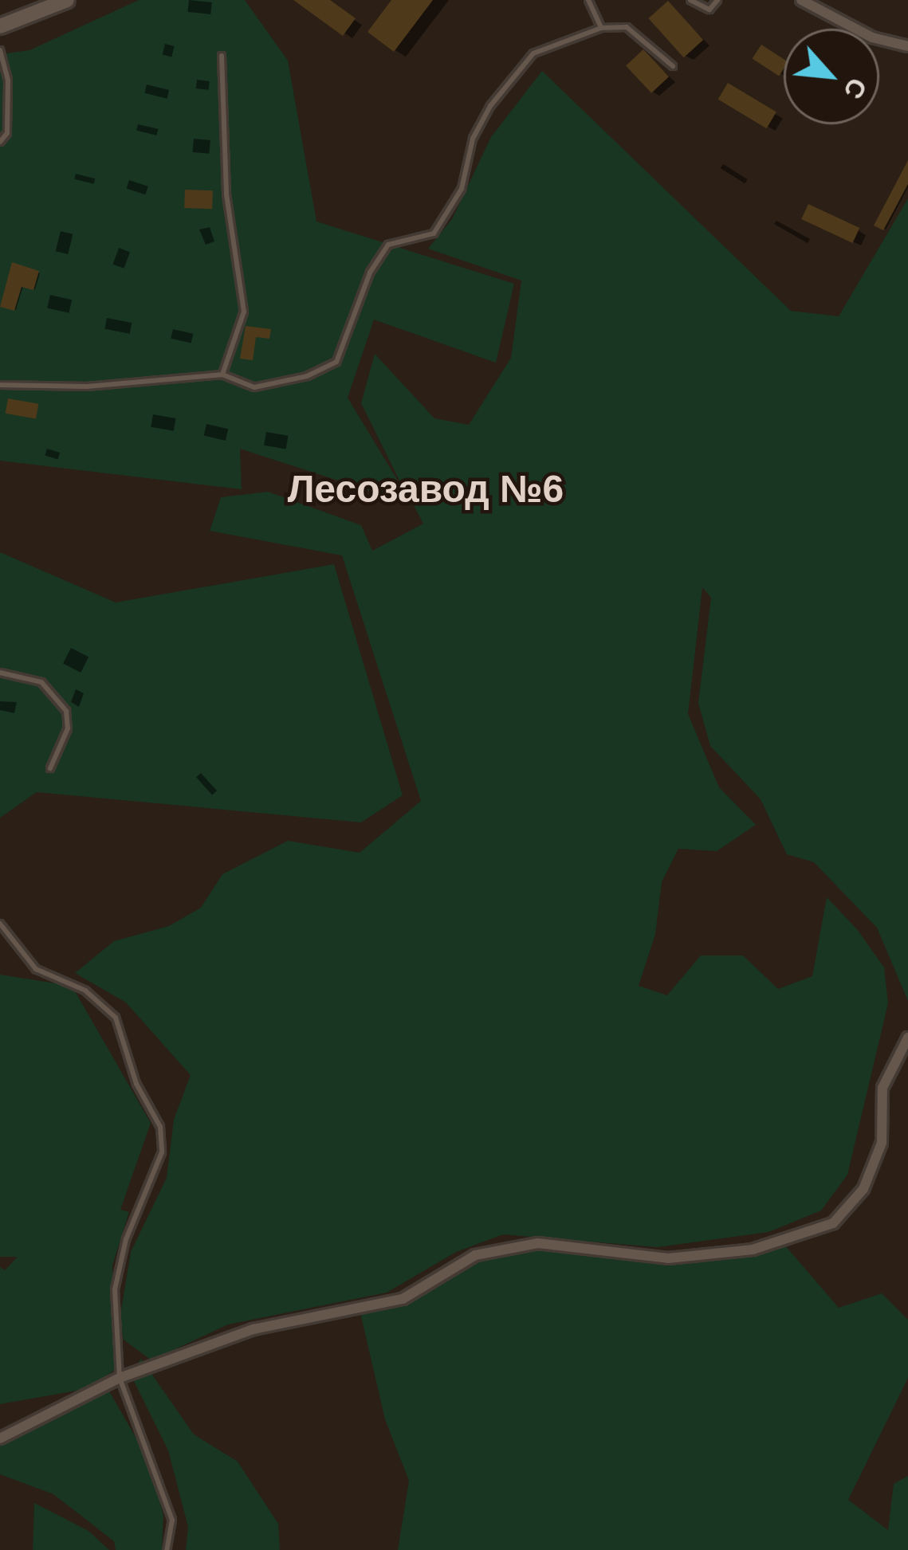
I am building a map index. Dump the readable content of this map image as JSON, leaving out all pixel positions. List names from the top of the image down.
{
  "districts": ["Лесозавод №6"],
  "north": "bottom right"
}
